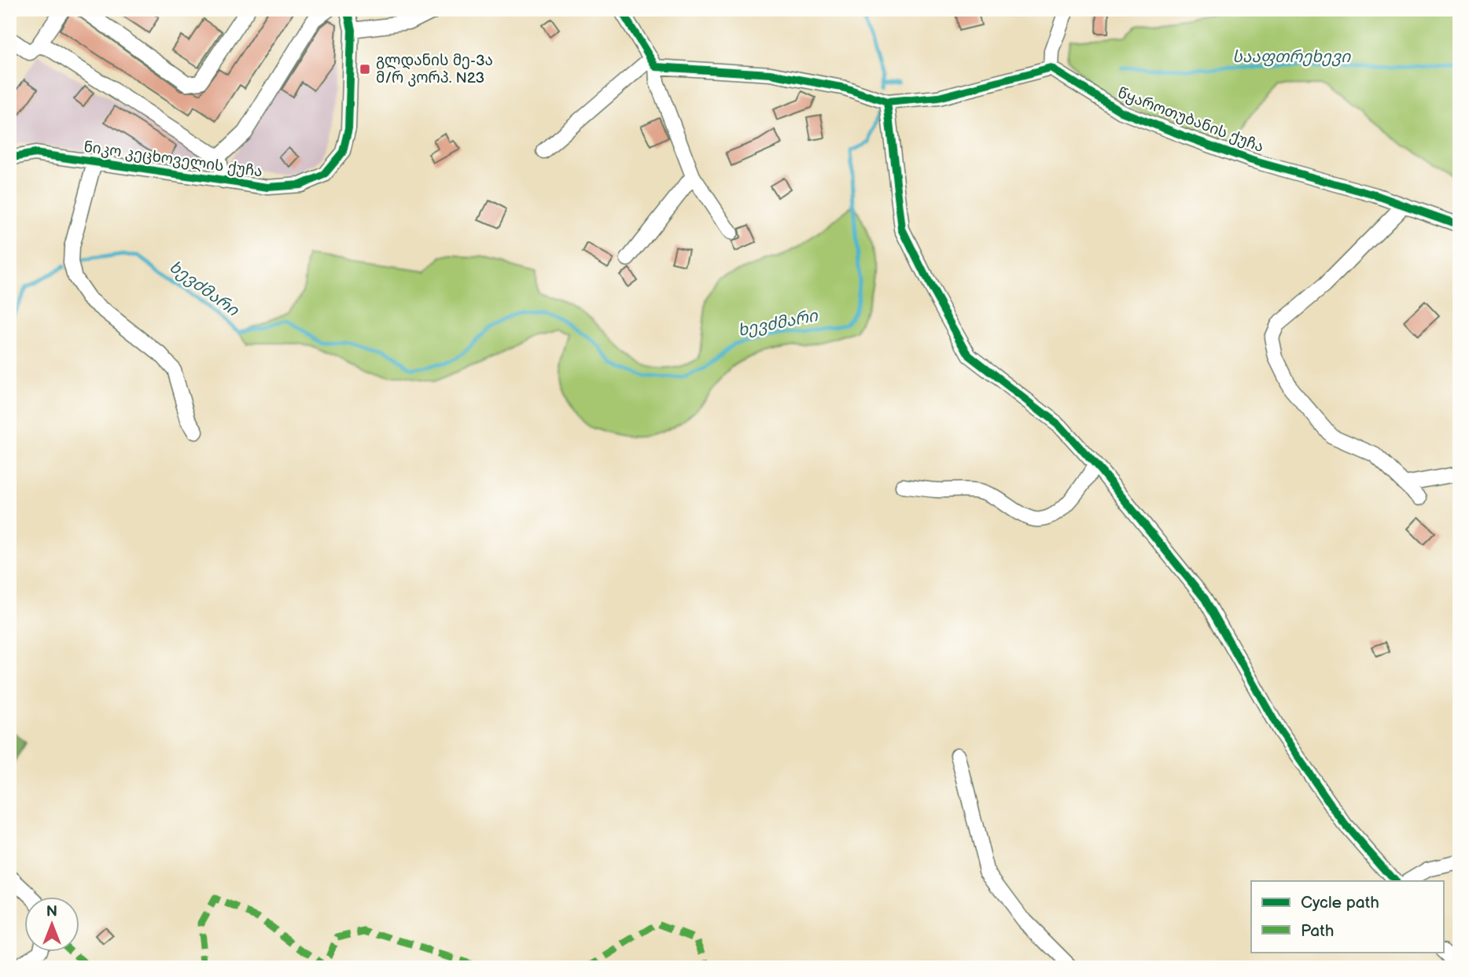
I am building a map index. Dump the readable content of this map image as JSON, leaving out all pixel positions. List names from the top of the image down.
{
  "streets": {
    "street": ["წყაროთუბანის ქუჩა", "ნიკო კეცხოველის ქუჩა"]
  },
  "water": ["სააფთრეხევი", "ხევძმარი"],
  "places": {
    "transit": ["გლდანის მე-3ა მ/რ კორპ. N23"]
  },
  "legend": ["Cycle path", "Path"],
  "north": "top"
}
